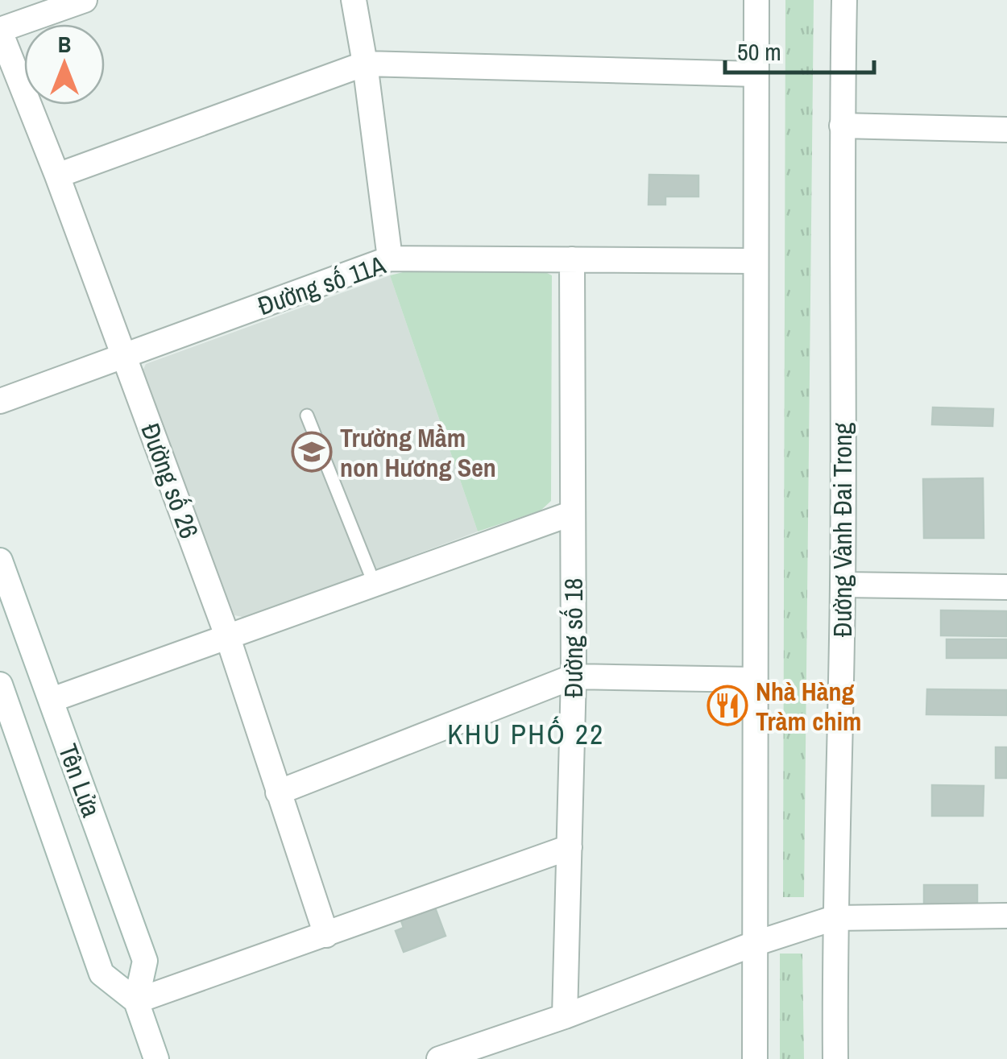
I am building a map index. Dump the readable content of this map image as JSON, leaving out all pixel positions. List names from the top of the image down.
{
  "streets": {
    "street": [
      "Đường số 11A",
      "Đường số 26",
      "Đường Vành Đai Trong",
      "Đường số 18",
      "Tên Lửa"
    ]
  },
  "crossings": [
    ["Đường số 11A", "Đường số 26"],
    ["Đường số 11A", "Đường số 18"]
  ],
  "districts": ["KHU PHỐ 22"],
  "places": {
    "school or university": ["Trường Mầm non Hương Sen"],
    "restaurant": ["Nhà Hàng Tràm chim"]
  },
  "scale_bar": "50 m",
  "north": "top"
}
